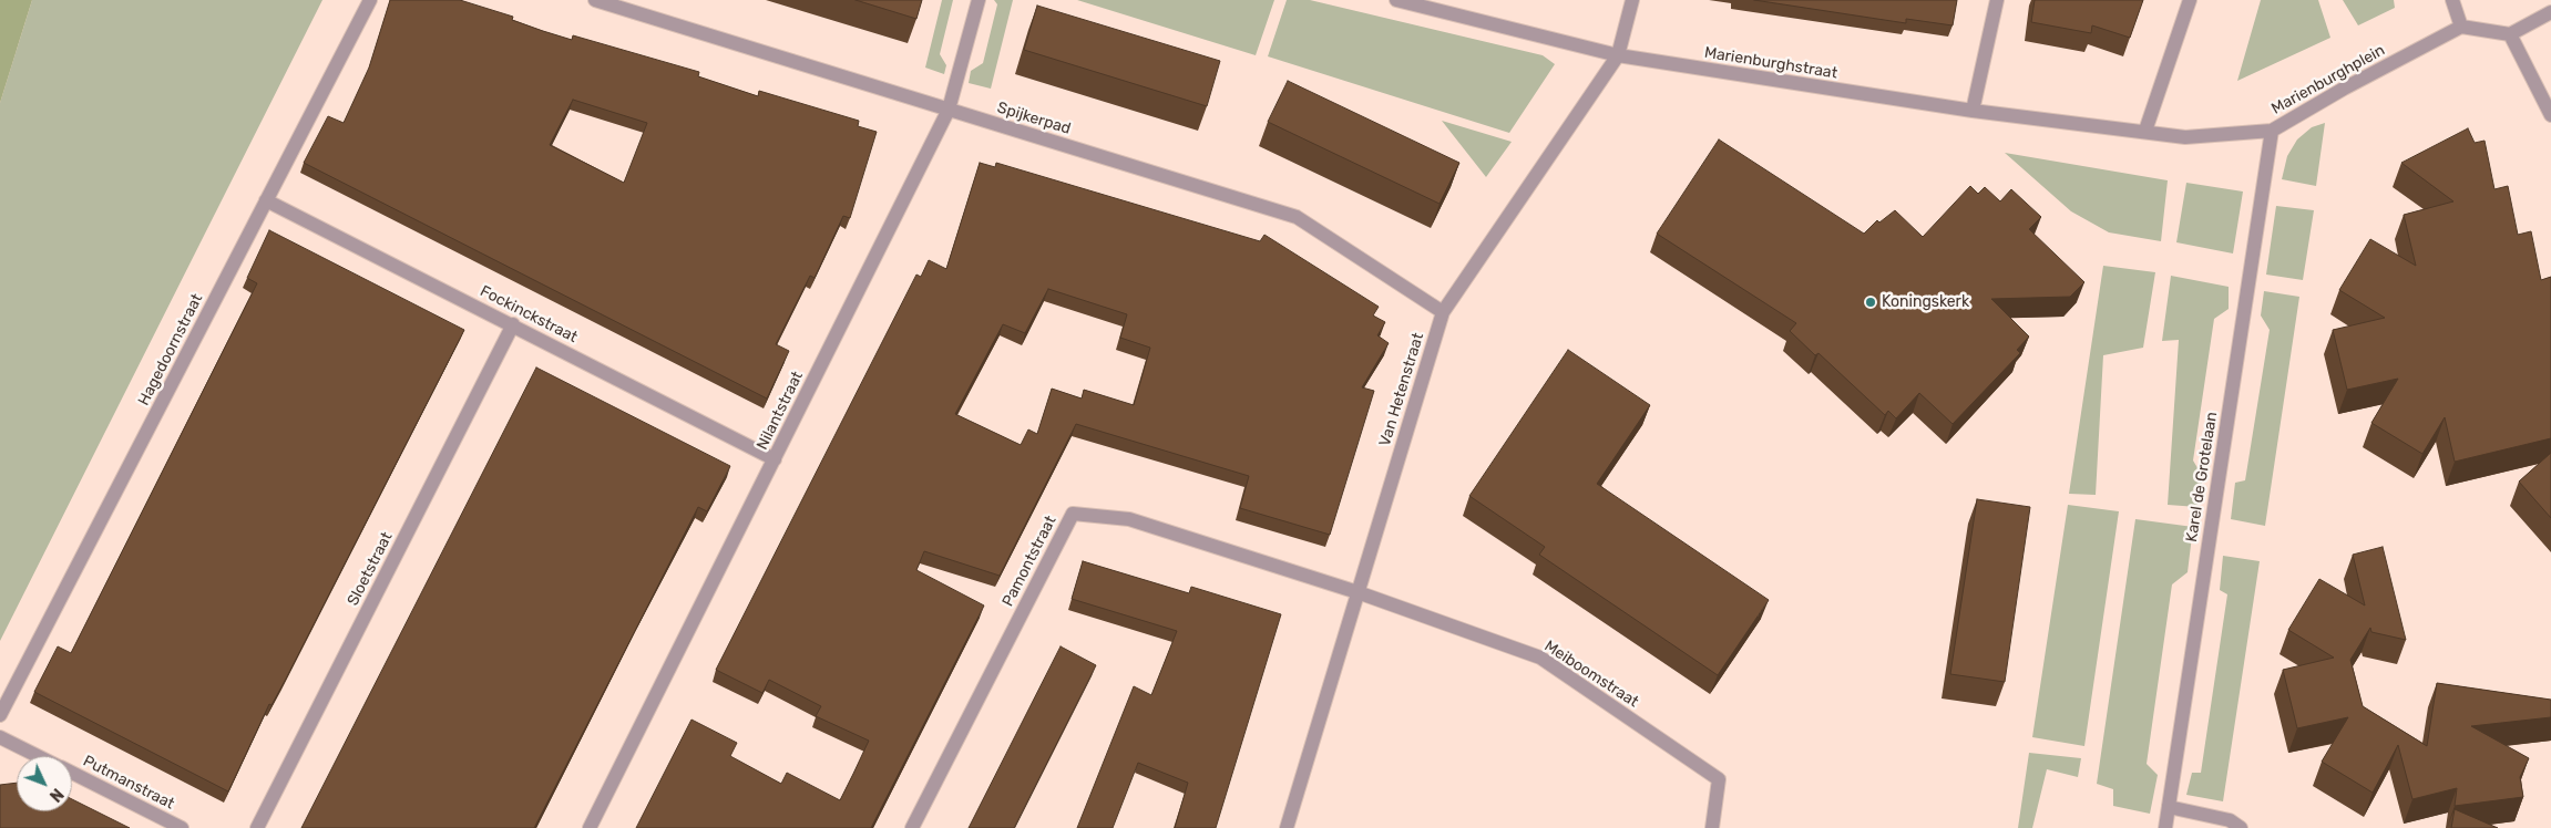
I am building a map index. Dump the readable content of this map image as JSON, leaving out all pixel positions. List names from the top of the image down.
{
  "streets": {
    "street": [
      "Marienburghstraat",
      "Marienburghplein",
      "Spijkerpad",
      "Fockinckstraat",
      "Hagedoornstraat",
      "Van Hetenstraat",
      "Nilantstraat",
      "Karel de Grotelaan",
      "Pamontstraat",
      "Sloetstraat",
      "Meiboomstraat",
      "Putmanstraat"
    ]
  },
  "crossings": [
    ["Marienburghstraat", "Marienburghplein"],
    ["Marienburghstraat", "Van Hetenstraat"],
    ["Marienburghplein", "Karel de Grotelaan"],
    ["Spijkerpad", "Van Hetenstraat"],
    ["Spijkerpad", "Nilantstraat"],
    ["Fockinckstraat", "Hagedoornstraat"],
    ["Fockinckstraat", "Nilantstraat"],
    ["Fockinckstraat", "Sloetstraat"],
    ["Van Hetenstraat", "Pamontstraat"],
    ["Van Hetenstraat", "Meiboomstraat"],
    ["Pamontstraat", "Meiboomstraat"]
  ],
  "places": ["Koningskerk"],
  "north": "bottom right"
}
